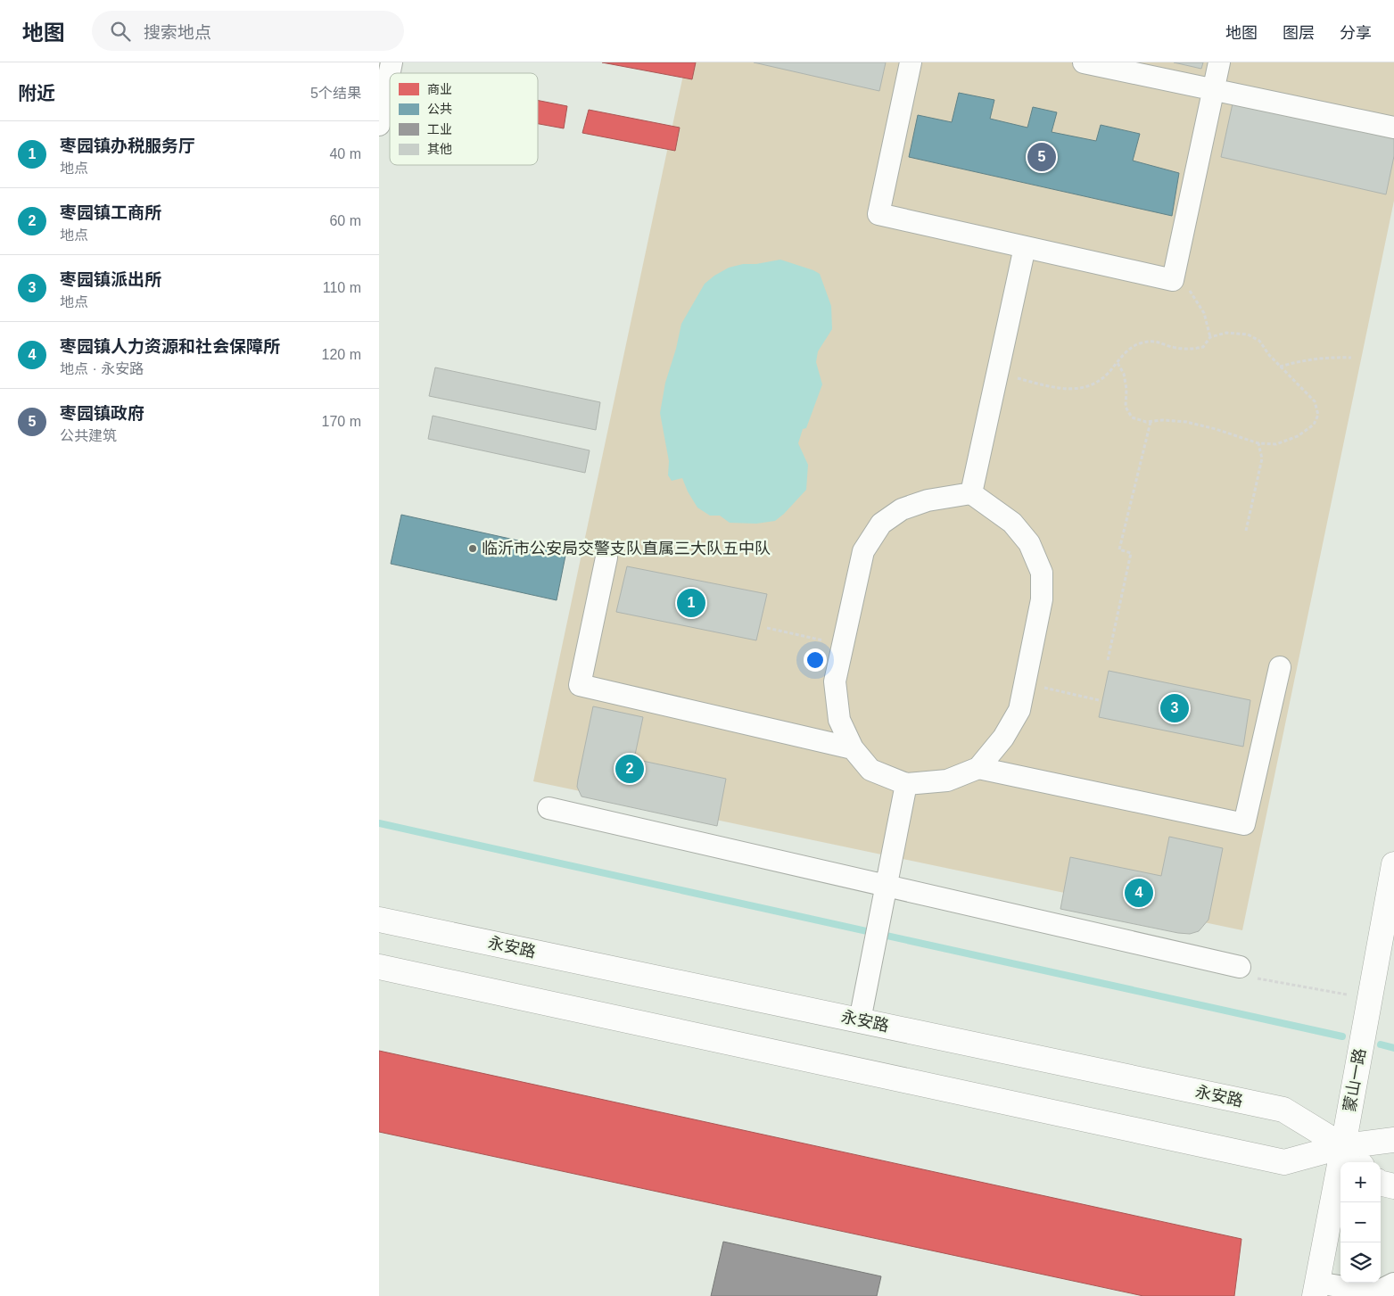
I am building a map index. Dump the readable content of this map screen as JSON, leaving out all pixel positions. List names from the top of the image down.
{
  "streets": {
    "main road": ["永安路", "蒙山一路"]
  },
  "crossings": [
    ["永安路", "蒙山一路"]
  ],
  "places": ["临沂市公安局交警支队直属三大队五中队"],
  "legend": [
    "商业",
    "公共",
    "工业",
    "其他"
  ],
  "page": {
    "header": "地图",
    "search": "搜索地点",
    "nav": ["地图", "图层", "分享"],
    "heading": ["附近", "5个结果"],
    "list": [
      {
        "mark": "1",
        "name": "枣园镇办税服务厅",
        "note": "地点",
        "value": "40 m"
      },
      {
        "mark": "2",
        "name": "枣园镇工商所",
        "note": "地点",
        "value": "60 m"
      },
      {
        "mark": "3",
        "name": "枣园镇派出所",
        "note": "地点",
        "value": "110 m"
      },
      {
        "mark": "4",
        "name": "枣园镇人力资源和社会保障所",
        "note": "地点 · 永安路",
        "value": "120 m"
      },
      {
        "mark": "5",
        "name": "枣园镇政府",
        "note": "公共建筑",
        "value": "170 m"
      }
    ],
    "pins": [
      "5",
      "1",
      "3",
      "2",
      "4"
    ],
    "map_buttons": ["+", "−"]
  }
}
